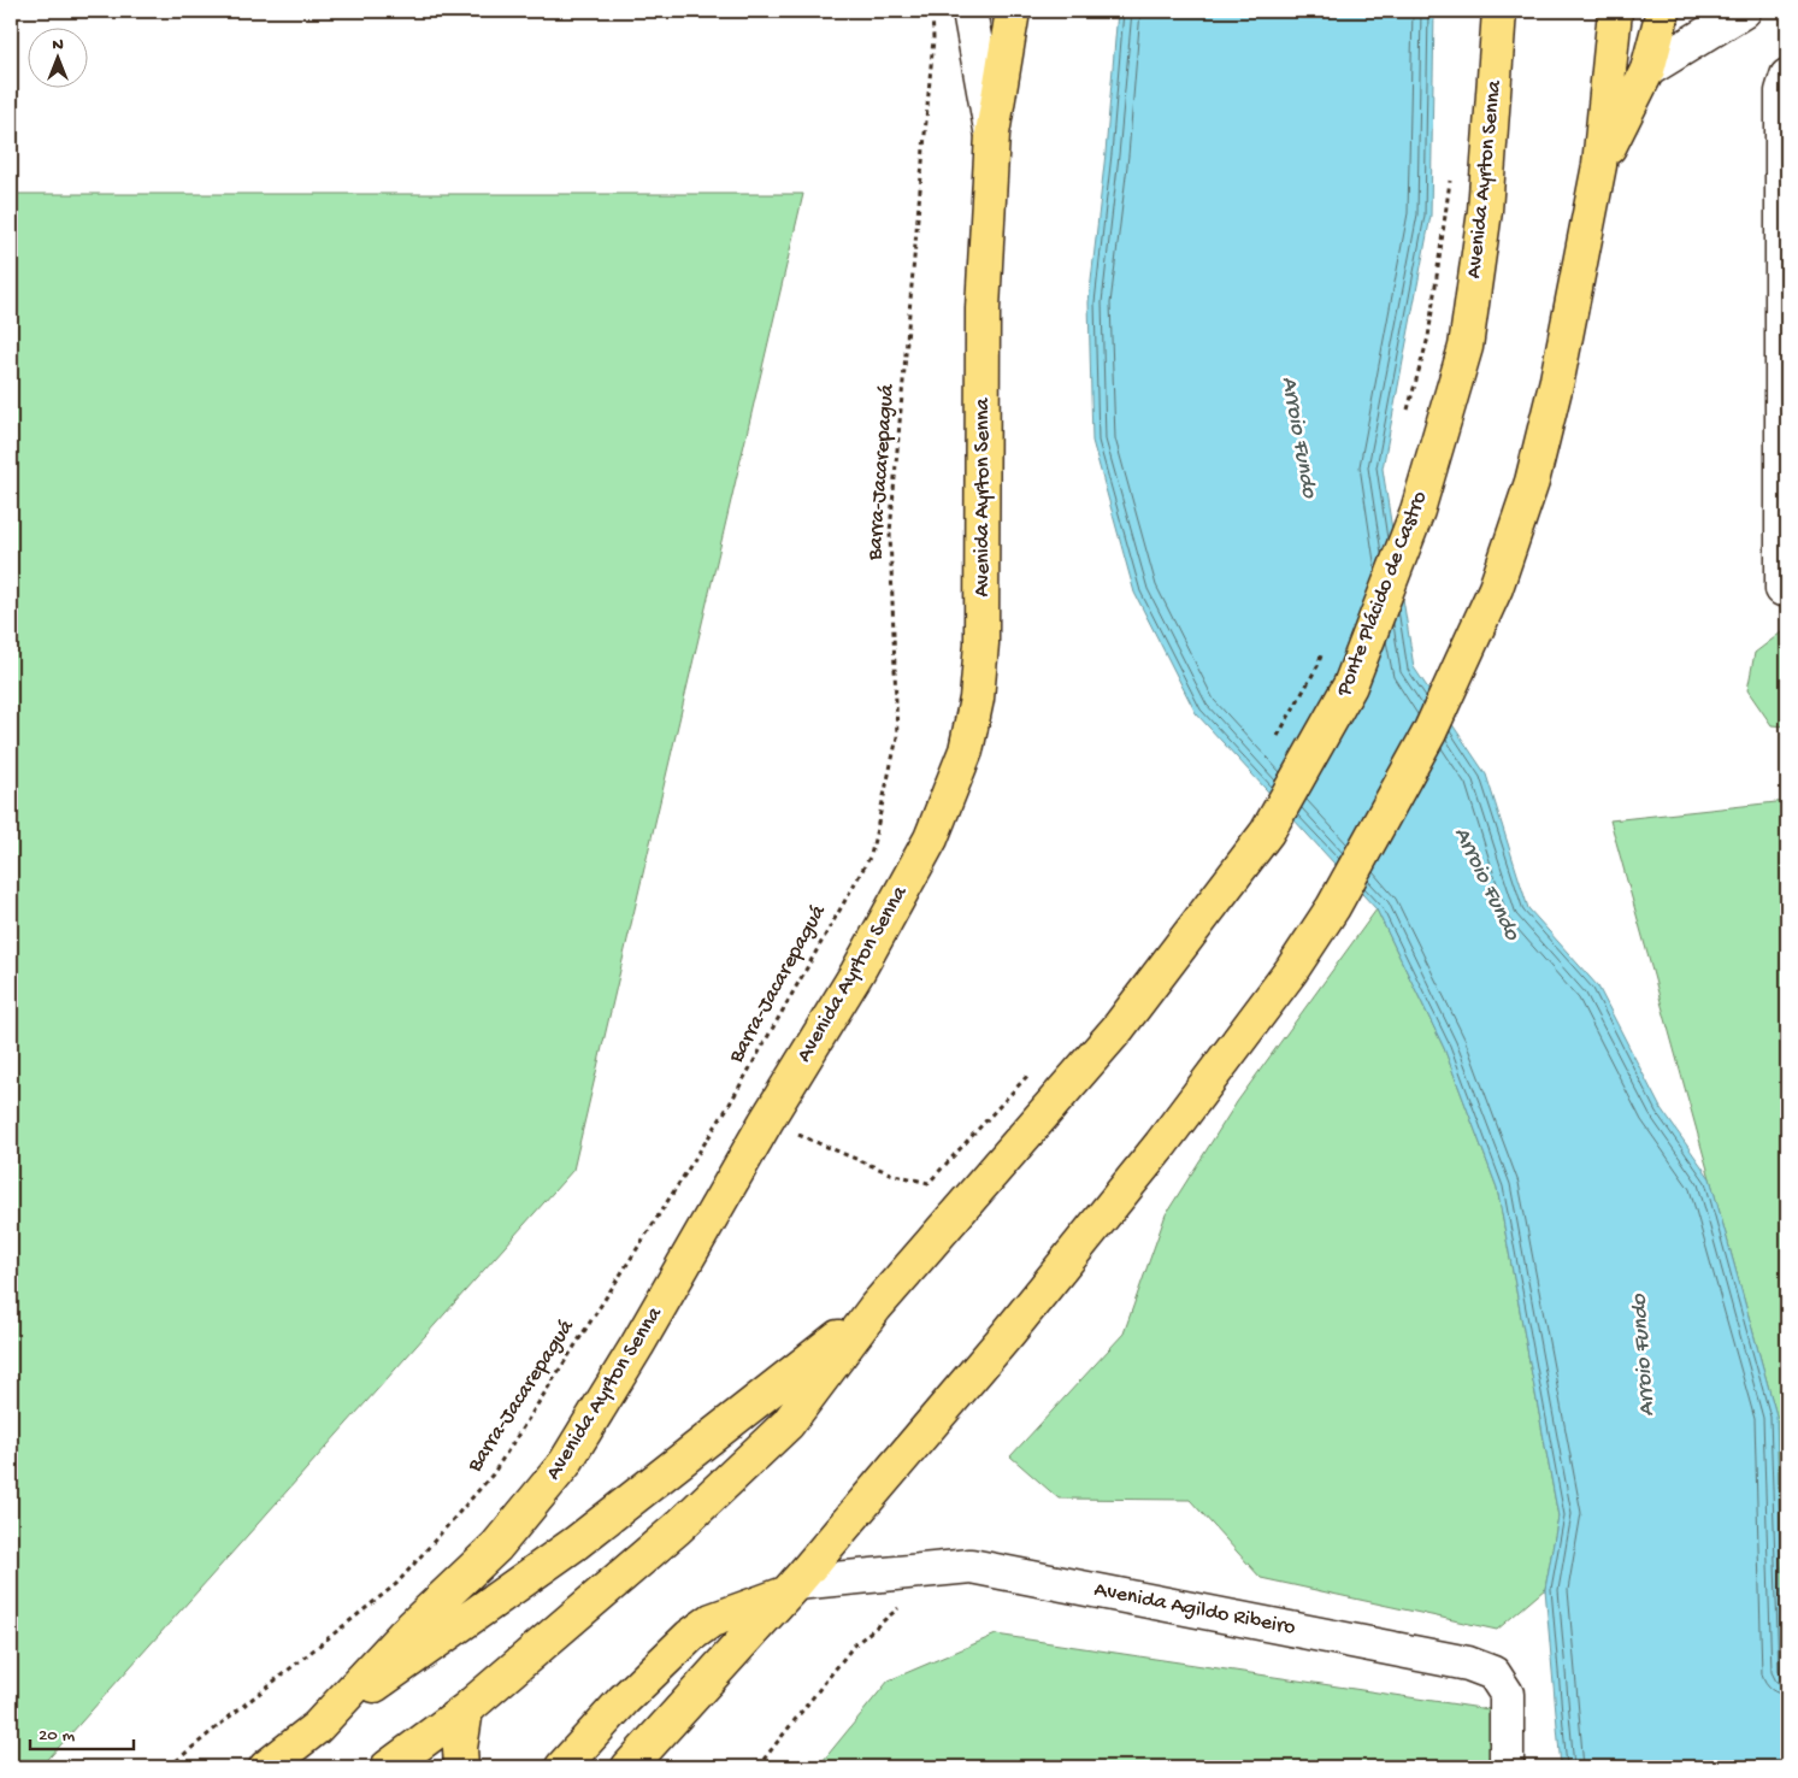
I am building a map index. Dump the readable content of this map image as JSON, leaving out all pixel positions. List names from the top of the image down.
{
  "streets": {
    "highway": ["Avenida Ayrton Senna", "Ponte Plácido de Castro"],
    "street": ["Avenida Agildo Ribeiro"],
    "path": ["Barra-Jacarepaguá"]
  },
  "crossings": [
    ["Avenida Ayrton Senna", "Ponte Plácido de Castro"]
  ],
  "water": ["Arroio Fundo"],
  "scale_bar": "20 m",
  "north": "top"
}
